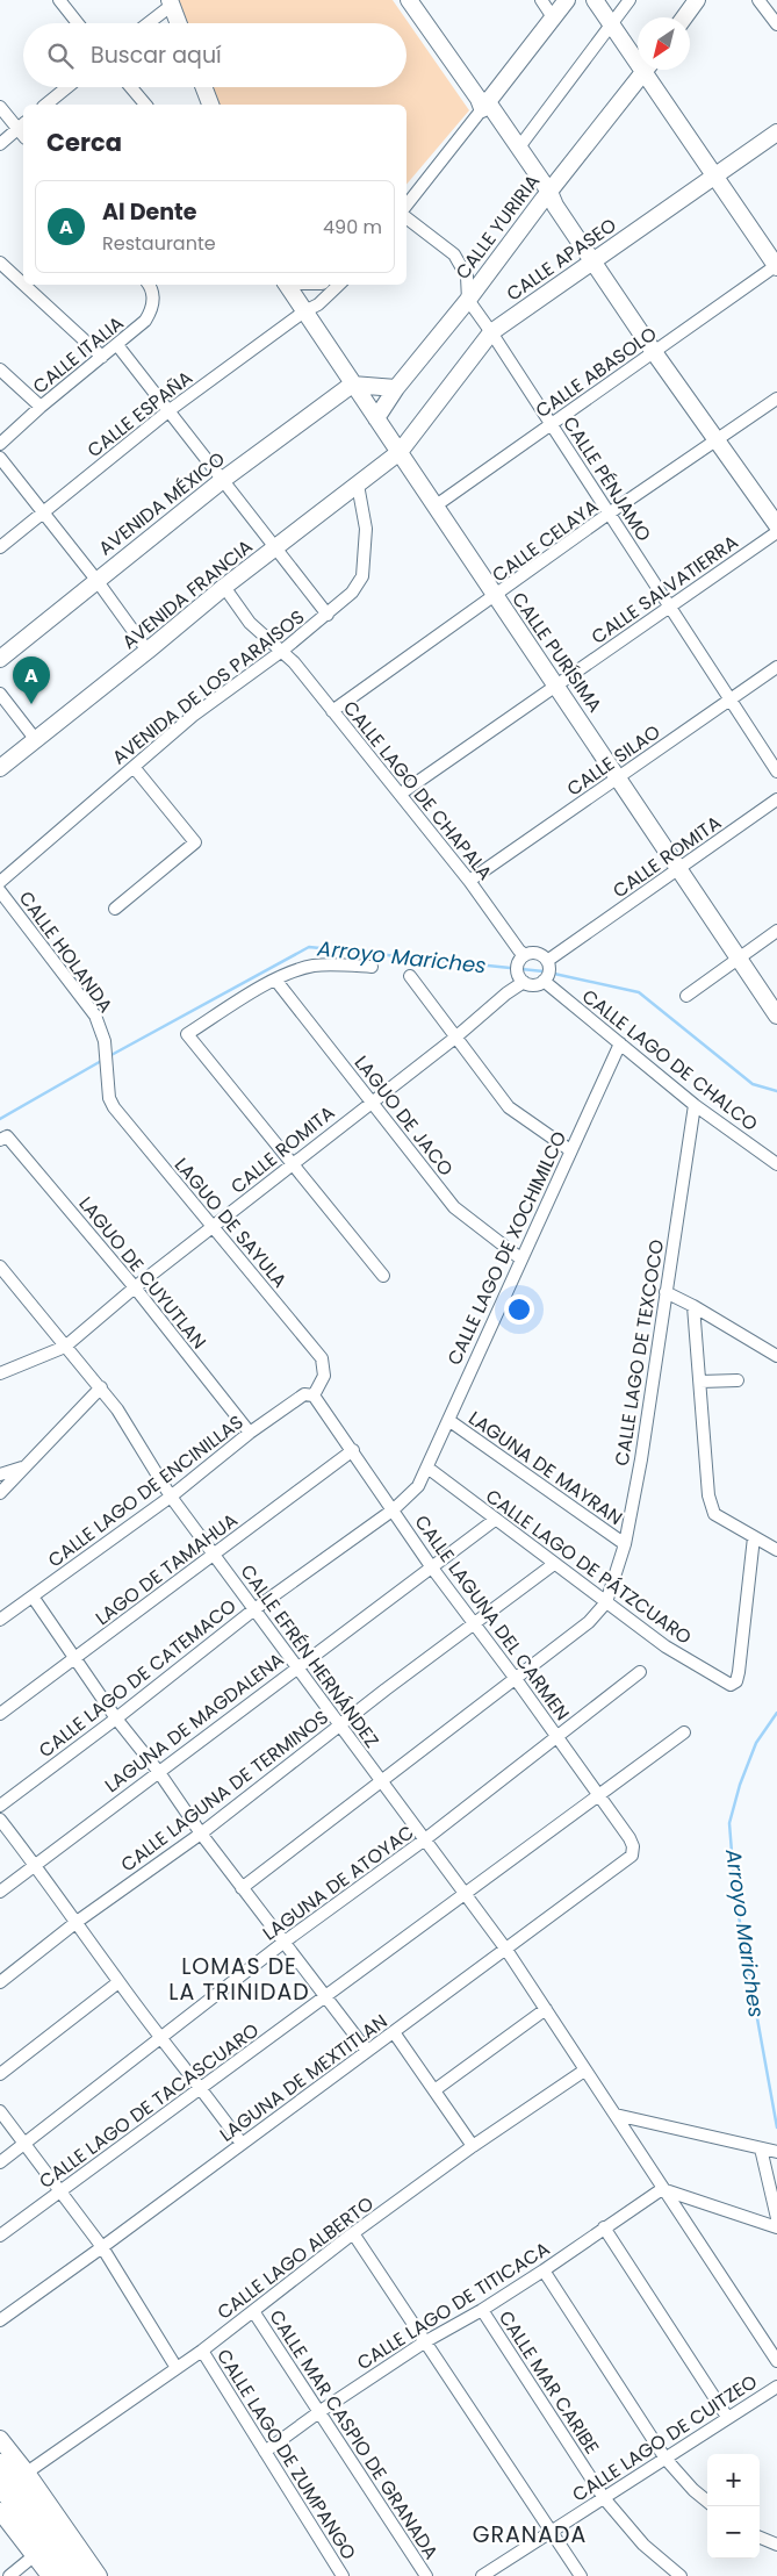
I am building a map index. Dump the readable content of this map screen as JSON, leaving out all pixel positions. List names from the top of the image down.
{
  "streets": {
    "street": [
      "CALLE YURIRIA",
      "CALLE APASEO",
      "CALLE ITALIA",
      "CALLE ABASOLO",
      "CALLE ESPAÑA",
      "CALLE PÉNJAMO",
      "AVENIDA MÉXICO",
      "CALLE CELAYA",
      "CALLE SALVATIERRA",
      "AVENIDA FRANCIA",
      "CALLE PURÍSIMA",
      "AVENIDA DE LOS PARAISOS",
      "CALLE SILAO",
      "CALLE LAGO DE CHAPALA",
      "CALLE ROMITA",
      "CALLE HOLANDA",
      "CALLE LAGO DE CHALCO",
      "LAGUO DE JACO",
      "LAGUO DE SAYULA",
      "CALLE LAGO DE XOCHIMILCO",
      "LAGUO DE CUYUTLAN",
      "CALLE LAGO DE TEXCOCO",
      "LAGUNA DE MAYRAN",
      "CALLE LAGO DE ENCINILLAS",
      "CALLE LAGO DE PÁTZCUARO",
      "LAGO DE TAMAHUA",
      "CALLE LAGUNA DEL CARMEN",
      "CALLE EFRÉN HERNÁNDEZ",
      "CALLE LAGO DE CATEMACO",
      "LAGUNA DE MAGDALENA",
      "CALLE LAGUNA DE TERMINOS",
      "LAGUNA DE ATOYAC",
      "LAGUNA DE MEXTITLAN",
      "CALLE LAGO DE TACASCUARO",
      "CALLE LAGO ALBERTO",
      "CALLE LAGO DE TITICACA",
      "CALLE MAR CARIBE",
      "CALLE MAR CASPIO DE GRANADA",
      "CALLE LAGO DE CUITZEO",
      "CALLE LAGO DE ZUMPANGO"
    ]
  },
  "crossings": [
    ["CALLE YURIRIA", "CALLE PÉNJAMO"],
    ["CALLE YURIRIA", "CALLE PURÍSIMA"],
    ["CALLE APASEO", "CALLE PÉNJAMO"],
    ["CALLE APASEO", "AVENIDA FRANCIA"],
    ["CALLE APASEO", "CALLE PURÍSIMA"],
    ["CALLE ABASOLO", "CALLE PÉNJAMO"],
    ["CALLE ABASOLO", "CALLE PURÍSIMA"],
    ["CALLE ESPAÑA", "CALLE PURÍSIMA"],
    ["CALLE PÉNJAMO", "CALLE CELAYA"],
    ["CALLE PÉNJAMO", "CALLE SALVATIERRA"],
    ["CALLE PÉNJAMO", "CALLE SILAO"],
    ["AVENIDA MÉXICO", "CALLE PURÍSIMA"],
    ["CALLE CELAYA", "CALLE PURÍSIMA"],
    ["CALLE CELAYA", "CALLE LAGO DE CHAPALA"],
    ["CALLE SALVATIERRA", "CALLE PURÍSIMA"],
    ["CALLE SALVATIERRA", "CALLE LAGO DE CHAPALA"],
    ["AVENIDA FRANCIA", "CALLE PURÍSIMA"],
    ["AVENIDA FRANCIA", "AVENIDA DE LOS PARAISOS"],
    ["CALLE PURÍSIMA", "CALLE SILAO"],
    ["CALLE PURÍSIMA", "CALLE ROMITA"],
    ["AVENIDA DE LOS PARAISOS", "CALLE LAGO DE CHAPALA"],
    ["CALLE SILAO", "CALLE LAGO DE CHAPALA"],
    ["CALLE LAGO DE CHAPALA", "CALLE ROMITA"],
    ["CALLE LAGO DE CHAPALA", "CALLE LAGO DE CHALCO"],
    ["CALLE ROMITA", "CALLE LAGO DE CHALCO"],
    ["CALLE ROMITA", "LAGUO DE JACO"],
    ["CALLE ROMITA", "LAGUO DE SAYULA"],
    ["CALLE ROMITA", "LAGUO DE CUYUTLAN"],
    ["CALLE ROMITA", "CALLE EFRÉN HERNÁNDEZ"],
    ["CALLE HOLANDA", "LAGUO DE SAYULA"],
    ["CALLE LAGO DE CHALCO", "CALLE LAGO DE XOCHIMILCO"],
    ["CALLE LAGO DE CHALCO", "CALLE LAGO DE TEXCOCO"],
    ["LAGUO DE JACO", "CALLE LAGO DE XOCHIMILCO"],
    ["LAGUO DE SAYULA", "CALLE LAGO DE ENCINILLAS"],
    ["LAGUO DE SAYULA", "CALLE LAGUNA DEL CARMEN"],
    ["CALLE LAGO DE XOCHIMILCO", "LAGUNA DE MAYRAN"],
    ["CALLE LAGO DE XOCHIMILCO", "CALLE LAGO DE PÁTZCUARO"],
    ["CALLE LAGO DE XOCHIMILCO", "CALLE LAGO DE CATEMACO"],
    ["LAGUO DE CUYUTLAN", "CALLE LAGO DE ENCINILLAS"],
    ["CALLE LAGO DE TEXCOCO", "LAGUNA DE MAYRAN"],
    ["CALLE LAGO DE TEXCOCO", "CALLE LAGO DE PÁTZCUARO"],
    ["CALLE LAGO DE ENCINILLAS", "CALLE LAGUNA DEL CARMEN"],
    ["CALLE LAGO DE ENCINILLAS", "CALLE EFRÉN HERNÁNDEZ"],
    ["CALLE LAGO DE PÁTZCUARO", "CALLE LAGO DE CATEMACO"],
    ["CALLE LAGO DE PÁTZCUARO", "LAGUNA DE MAGDALENA"],
    ["CALLE LAGO DE PÁTZCUARO", "CALLE LAGUNA DE TERMINOS"],
    ["LAGO DE TAMAHUA", "CALLE LAGUNA DEL CARMEN"],
    ["LAGO DE TAMAHUA", "CALLE EFRÉN HERNÁNDEZ"],
    ["CALLE LAGUNA DEL CARMEN", "CALLE LAGO DE CATEMACO"],
    ["CALLE LAGUNA DEL CARMEN", "LAGUNA DE MAGDALENA"],
    ["CALLE LAGUNA DEL CARMEN", "CALLE LAGUNA DE TERMINOS"],
    ["CALLE LAGUNA DEL CARMEN", "LAGUNA DE ATOYAC"],
    ["CALLE LAGUNA DEL CARMEN", "LAGUNA DE MEXTITLAN"],
    ["CALLE LAGUNA DEL CARMEN", "CALLE LAGO DE TACASCUARO"],
    ["CALLE EFRÉN HERNÁNDEZ", "CALLE LAGO DE CATEMACO"],
    ["CALLE EFRÉN HERNÁNDEZ", "LAGUNA DE MAGDALENA"],
    ["CALLE EFRÉN HERNÁNDEZ", "CALLE LAGUNA DE TERMINOS"],
    ["CALLE EFRÉN HERNÁNDEZ", "LAGUNA DE ATOYAC"],
    ["CALLE EFRÉN HERNÁNDEZ", "LAGUNA DE MEXTITLAN"],
    ["CALLE EFRÉN HERNÁNDEZ", "CALLE LAGO DE TACASCUARO"],
    ["CALLE EFRÉN HERNÁNDEZ", "CALLE LAGO ALBERTO"],
    ["CALLE EFRÉN HERNÁNDEZ", "CALLE LAGO DE TITICACA"],
    ["CALLE LAGO ALBERTO", "CALLE MAR CASPIO DE GRANADA"],
    ["CALLE LAGO ALBERTO", "CALLE LAGO DE ZUMPANGO"],
    ["CALLE LAGO DE TITICACA", "CALLE MAR CARIBE"],
    ["CALLE LAGO DE TITICACA", "CALLE MAR CASPIO DE GRANADA"],
    ["CALLE LAGO DE TITICACA", "CALLE LAGO DE ZUMPANGO"],
    ["CALLE MAR CARIBE", "CALLE LAGO DE CUITZEO"]
  ],
  "districts": ["LOMAS DE LA TRINIDAD", "GRANADA"],
  "water": ["Arroyo Mariches"],
  "north": "bottom left",
  "page": {
    "search": "Buscar aquí",
    "heading": "Cerca",
    "list": [
      {
        "mark": "A",
        "name": "Al Dente",
        "note": "Restaurante",
        "value": "490 m"
      }
    ],
    "pins": "A",
    "map_buttons": ["+", "−"]
  }
}
